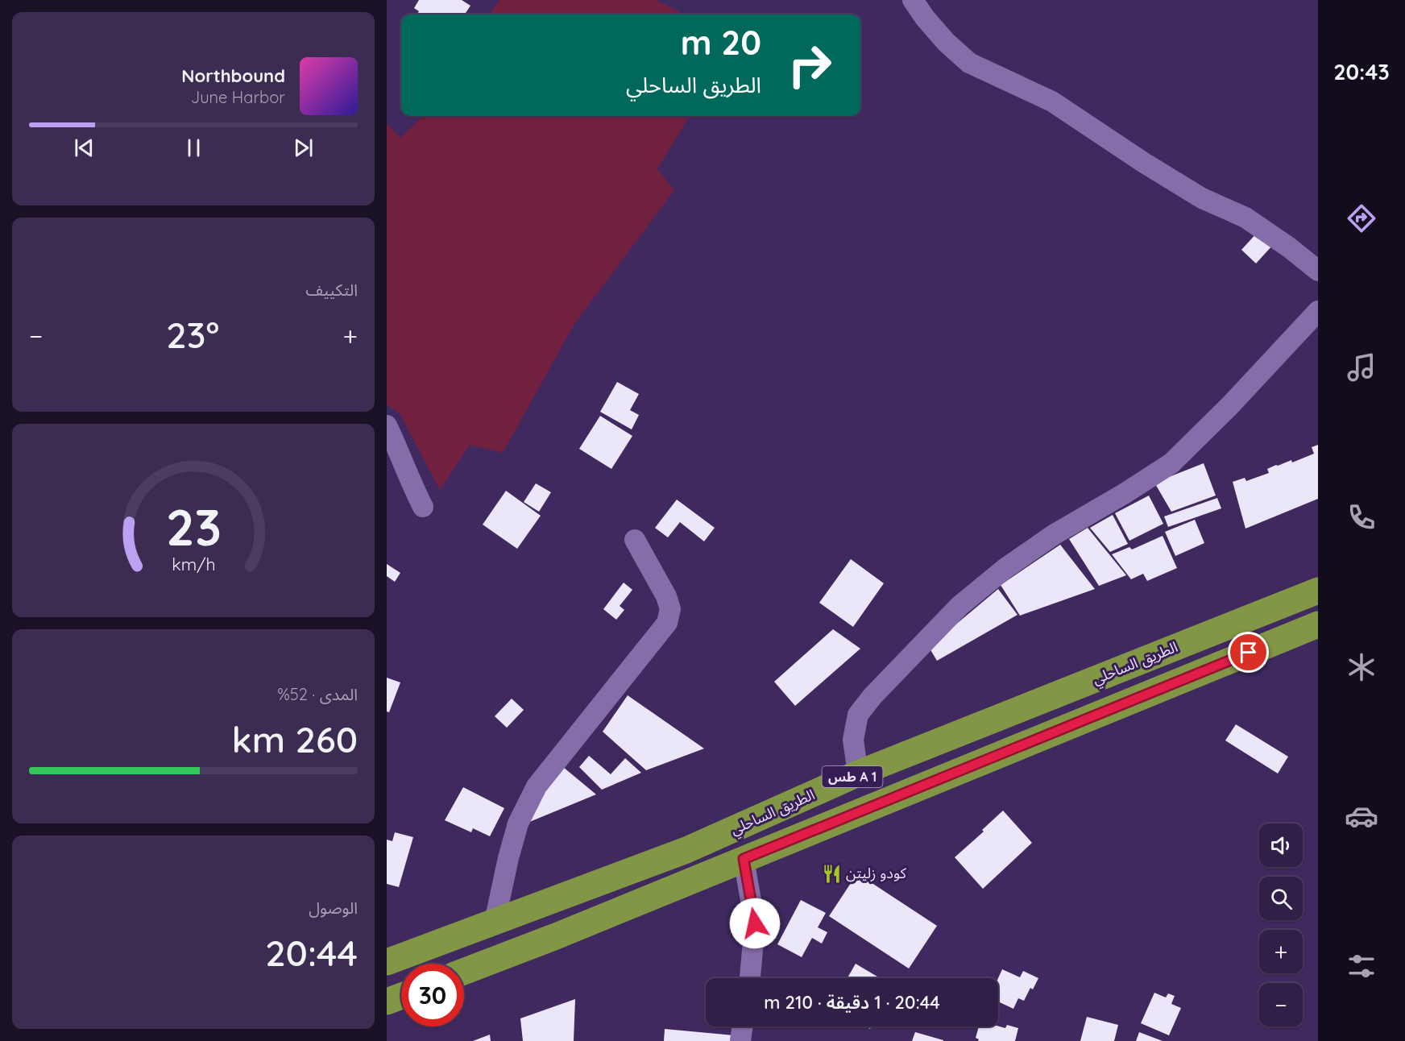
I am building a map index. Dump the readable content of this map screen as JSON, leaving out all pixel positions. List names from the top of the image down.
{
  "streets": {
    "highway": ["الطريق الساحلي", "طس A 1"]
  },
  "places": {
    "restaurant": ["كودو زليتن"]
  },
  "page": {
    "tabs": "20:43",
    "turn": ["20 m", "الطريق الساحلي"],
    "song": ["Northbound", "June Harbor"],
    "tile": [
      "التكييف",
      ["المدى · 52%", "260 km"],
      ["الوصول", "20:44"]
    ],
    "heat": ["−", "23°", "+"],
    "map_buttons": ["+", "−"],
    "limit": "30",
    "trip": "20:44 · 1 دقيقة · 210 m",
    "gauge": ["23", "km/h"]
  }
}
